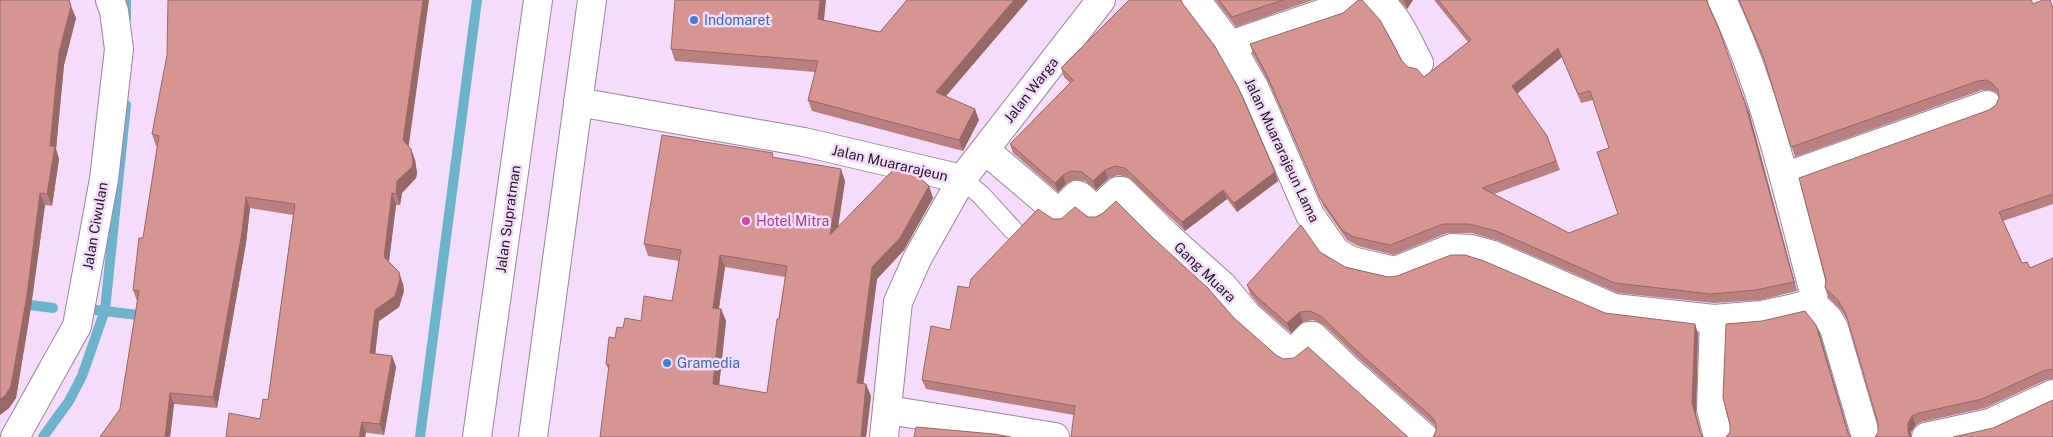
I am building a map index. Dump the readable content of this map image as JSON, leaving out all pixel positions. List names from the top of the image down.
{
  "streets": {
    "street": [
      "Jalan Warga",
      "Jalan Muararajeun Lama",
      "Jalan Muararajeun",
      "Jalan Supratman",
      "Jalan Ciwulan",
      "Gang Muara"
    ]
  },
  "crossings": [
    ["Jalan Warga", "Jalan Muararajeun"],
    ["Jalan Warga", "Gang Muara"]
  ],
  "places": ["Indomaret", "Hotel Mitra", "Gramedia"]
}
